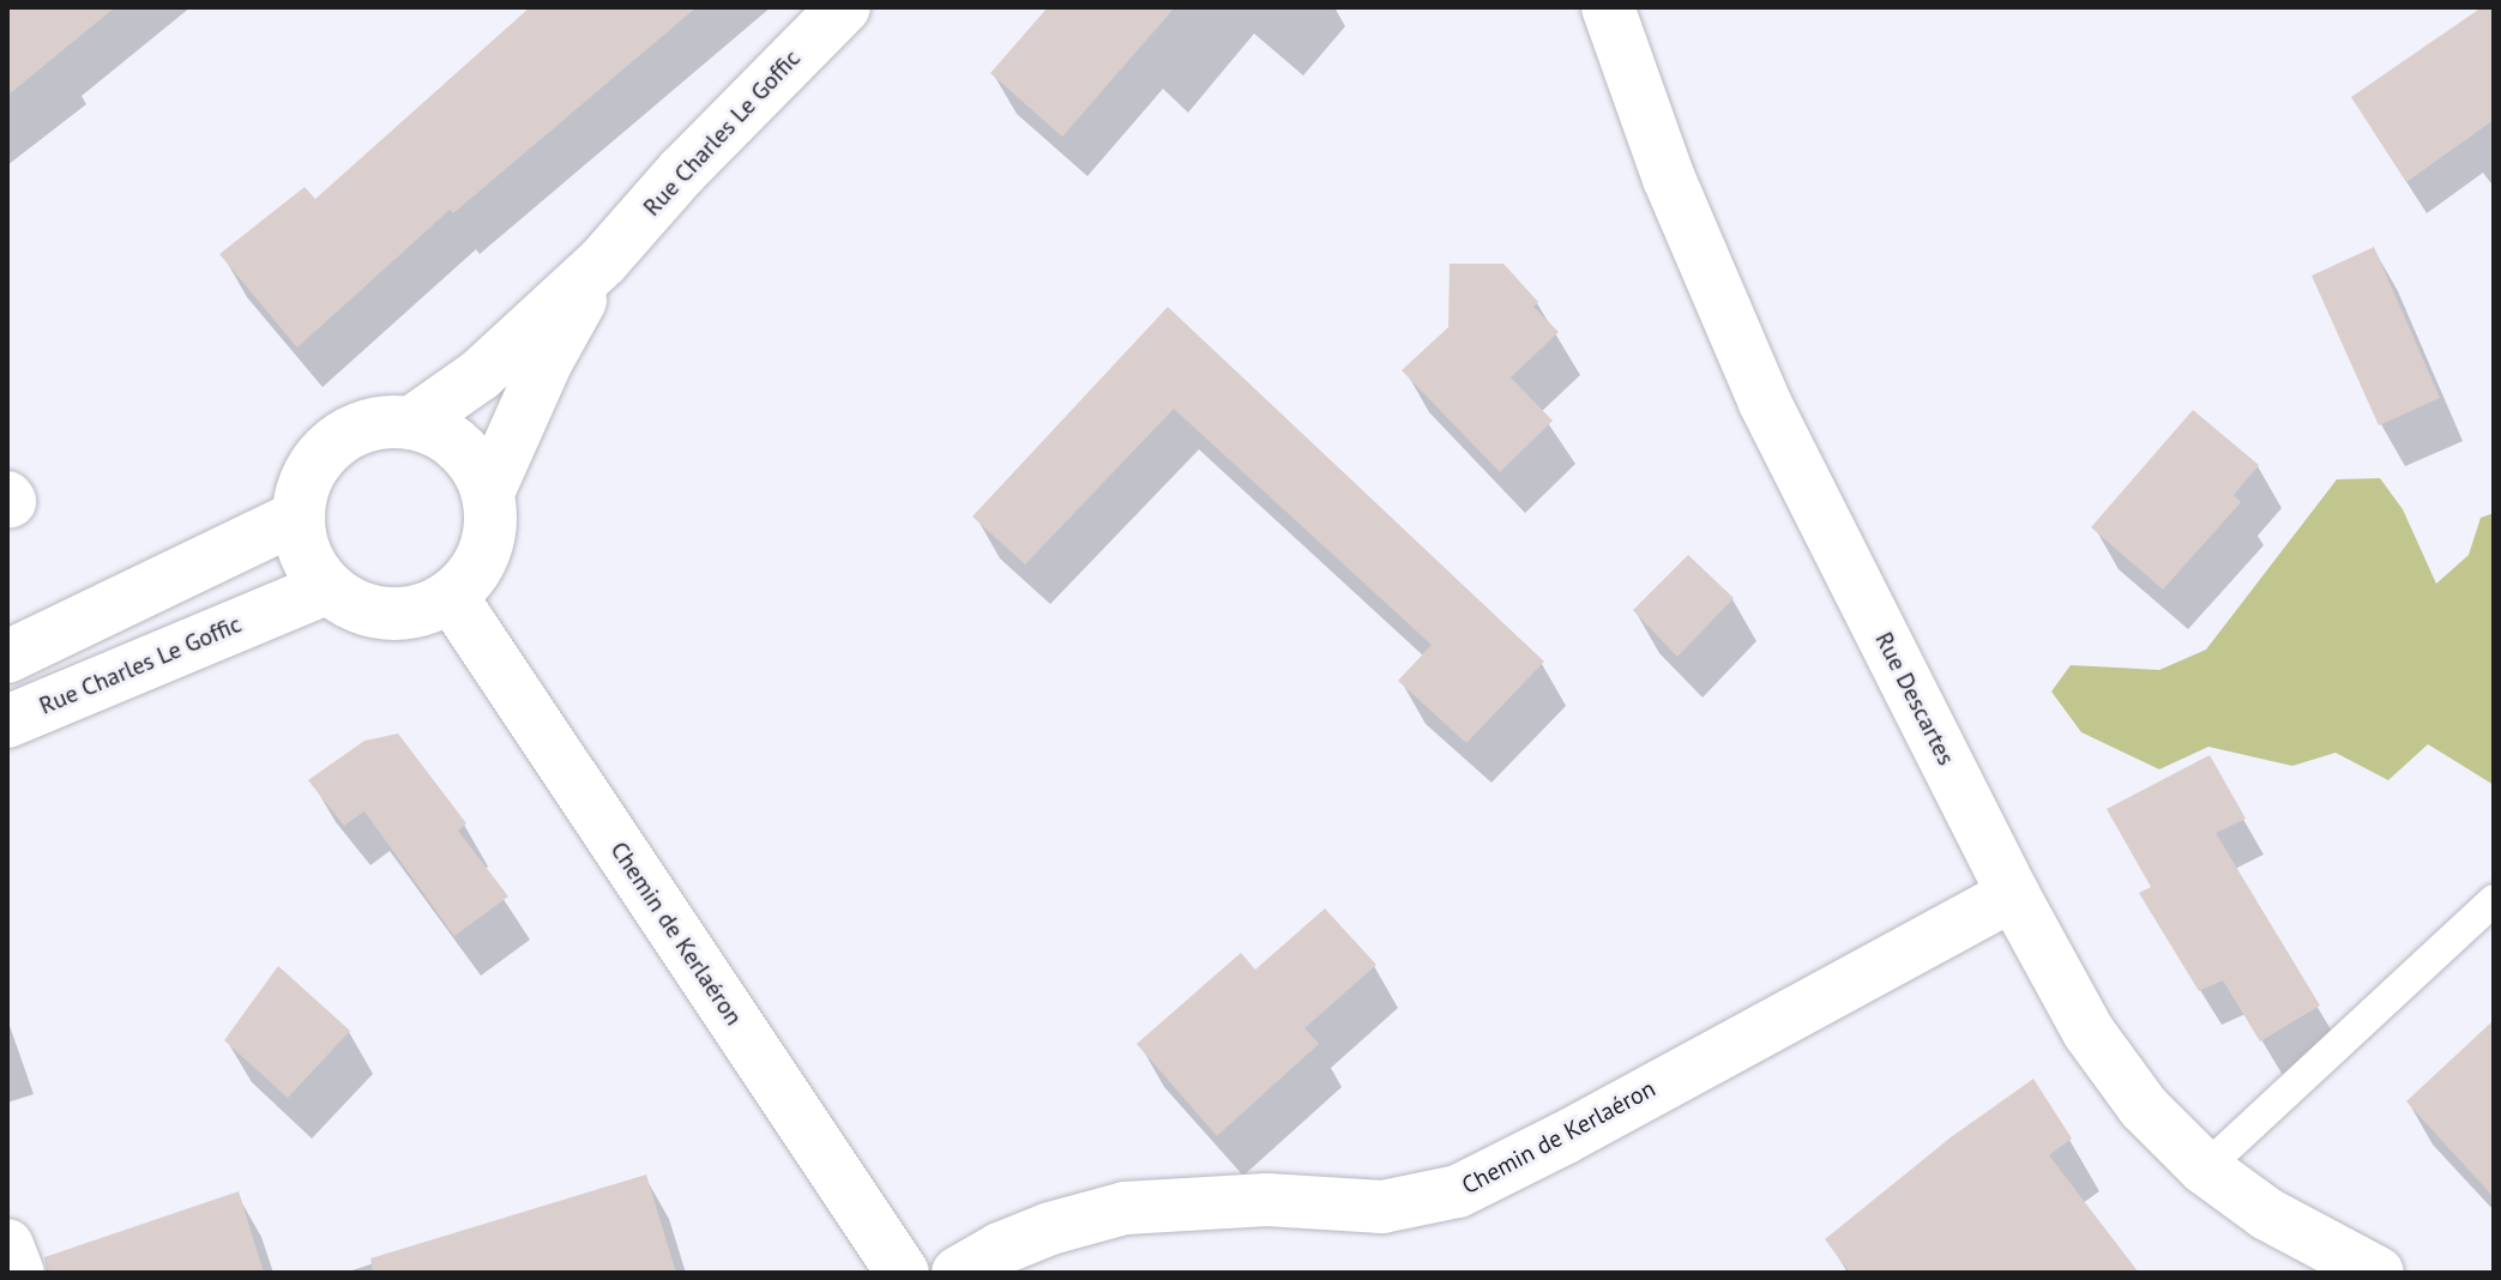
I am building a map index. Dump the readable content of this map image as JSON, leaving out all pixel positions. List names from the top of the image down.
{
  "streets": {
    "street": ["Rue Charles Le Goffic", "Rue Descartes", "Chemin de Kerlaéron"]
  },
  "crossings": [
    ["Rue Charles Le Goffic", "Chemin de Kerlaéron"],
    ["Rue Descartes", "Chemin de Kerlaéron"]
  ]
}
